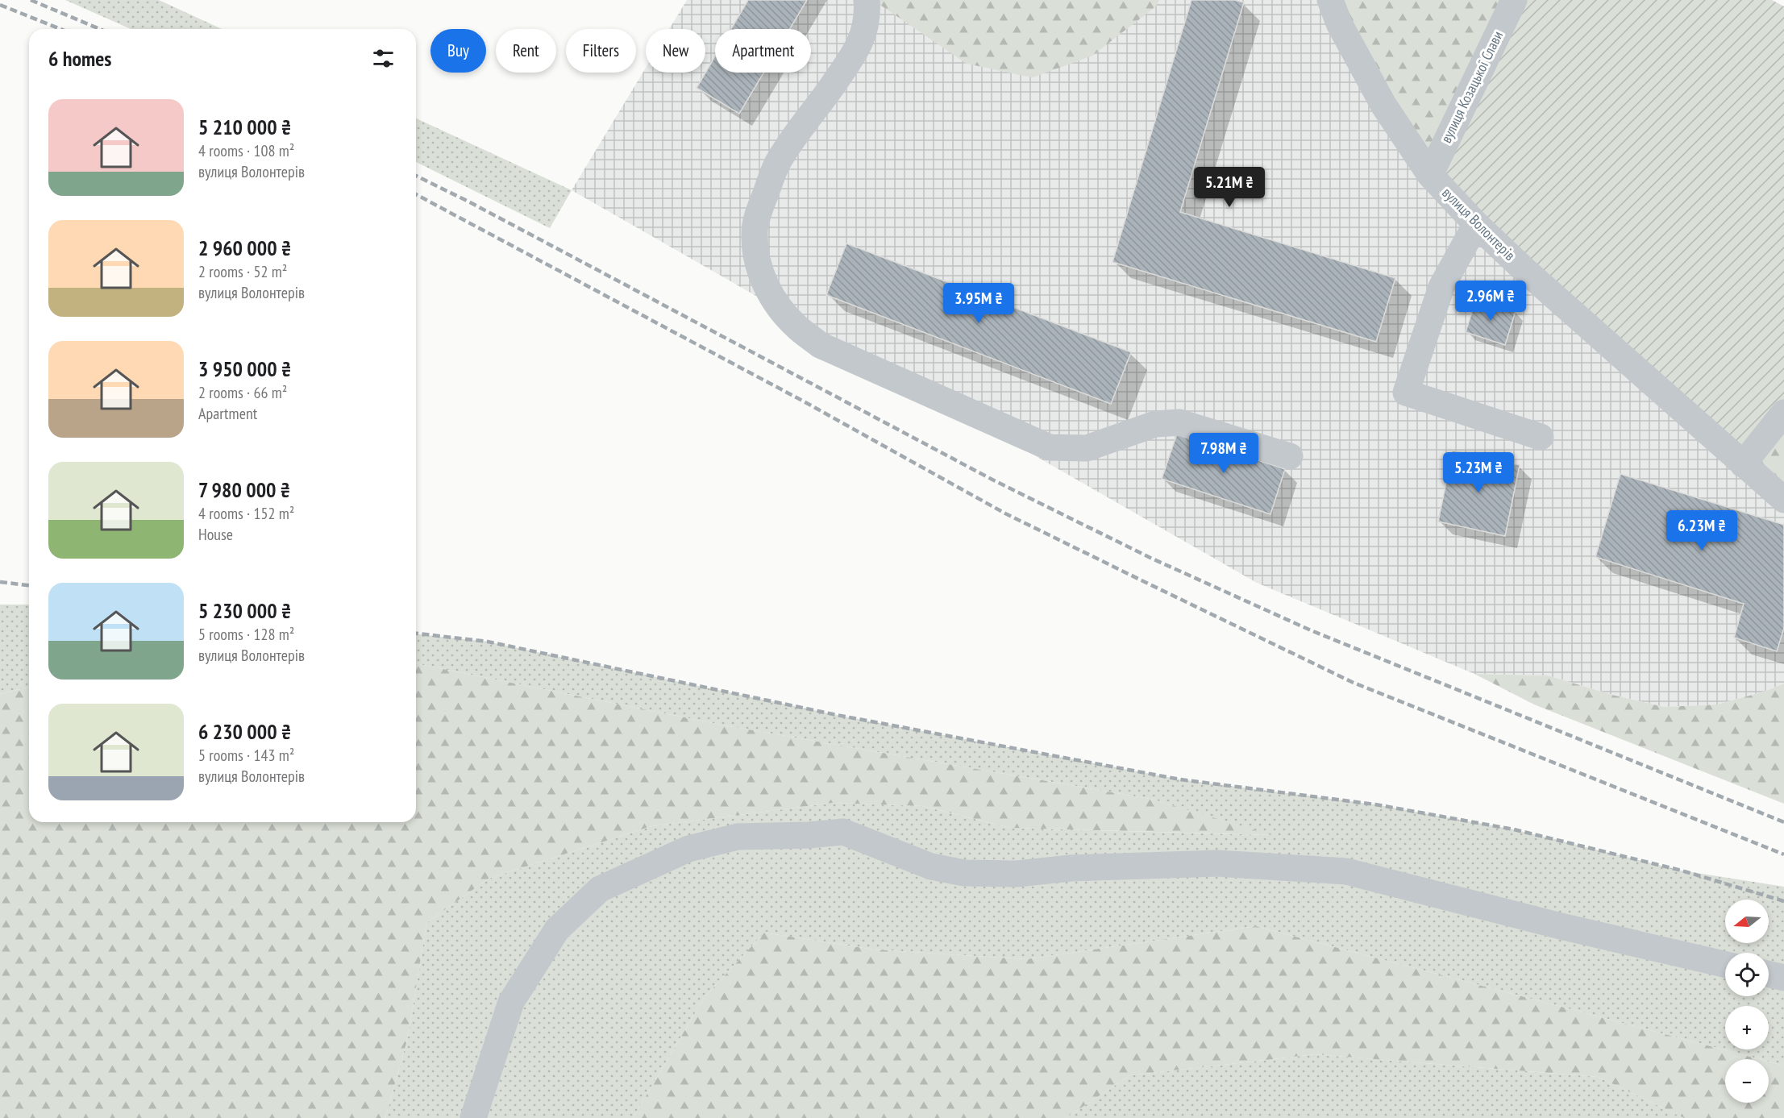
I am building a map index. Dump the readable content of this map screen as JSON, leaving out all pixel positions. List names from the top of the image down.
{
  "streets": {
    "street": ["вулиця Козацької Слави", "вулиця Волонтерів"]
  },
  "crossings": [
    ["вулиця Козацької Слави", "вулиця Волонтерів"]
  ],
  "north": "left",
  "page": {
    "chip": [
      "Buy",
      "Rent",
      "Filters",
      "New",
      "Apartment"
    ],
    "heading": "6 homes",
    "list": [
      {
        "name": "5 210 000 ₴",
        "note": "4 rooms · 108 m² · вулиця Волонтерів"
      },
      {
        "name": "2 960 000 ₴",
        "note": "2 rooms · 52 m² · вулиця Волонтерів"
      },
      {
        "name": "3 950 000 ₴",
        "note": "2 rooms · 66 m² · Apartment"
      },
      {
        "name": "7 980 000 ₴",
        "note": "4 rooms · 152 m² · House"
      },
      {
        "name": "5 230 000 ₴",
        "note": "5 rooms · 128 m² · вулиця Волонтерів"
      },
      {
        "name": "6 230 000 ₴",
        "note": "5 rooms · 143 m² · вулиця Волонтерів"
      }
    ],
    "price": [
      "5.21M ₴",
      "2.96M ₴",
      "3.95M ₴",
      "7.98M ₴",
      "5.23M ₴",
      "6.23M ₴"
    ],
    "map_buttons": ["+", "−"]
  }
}
